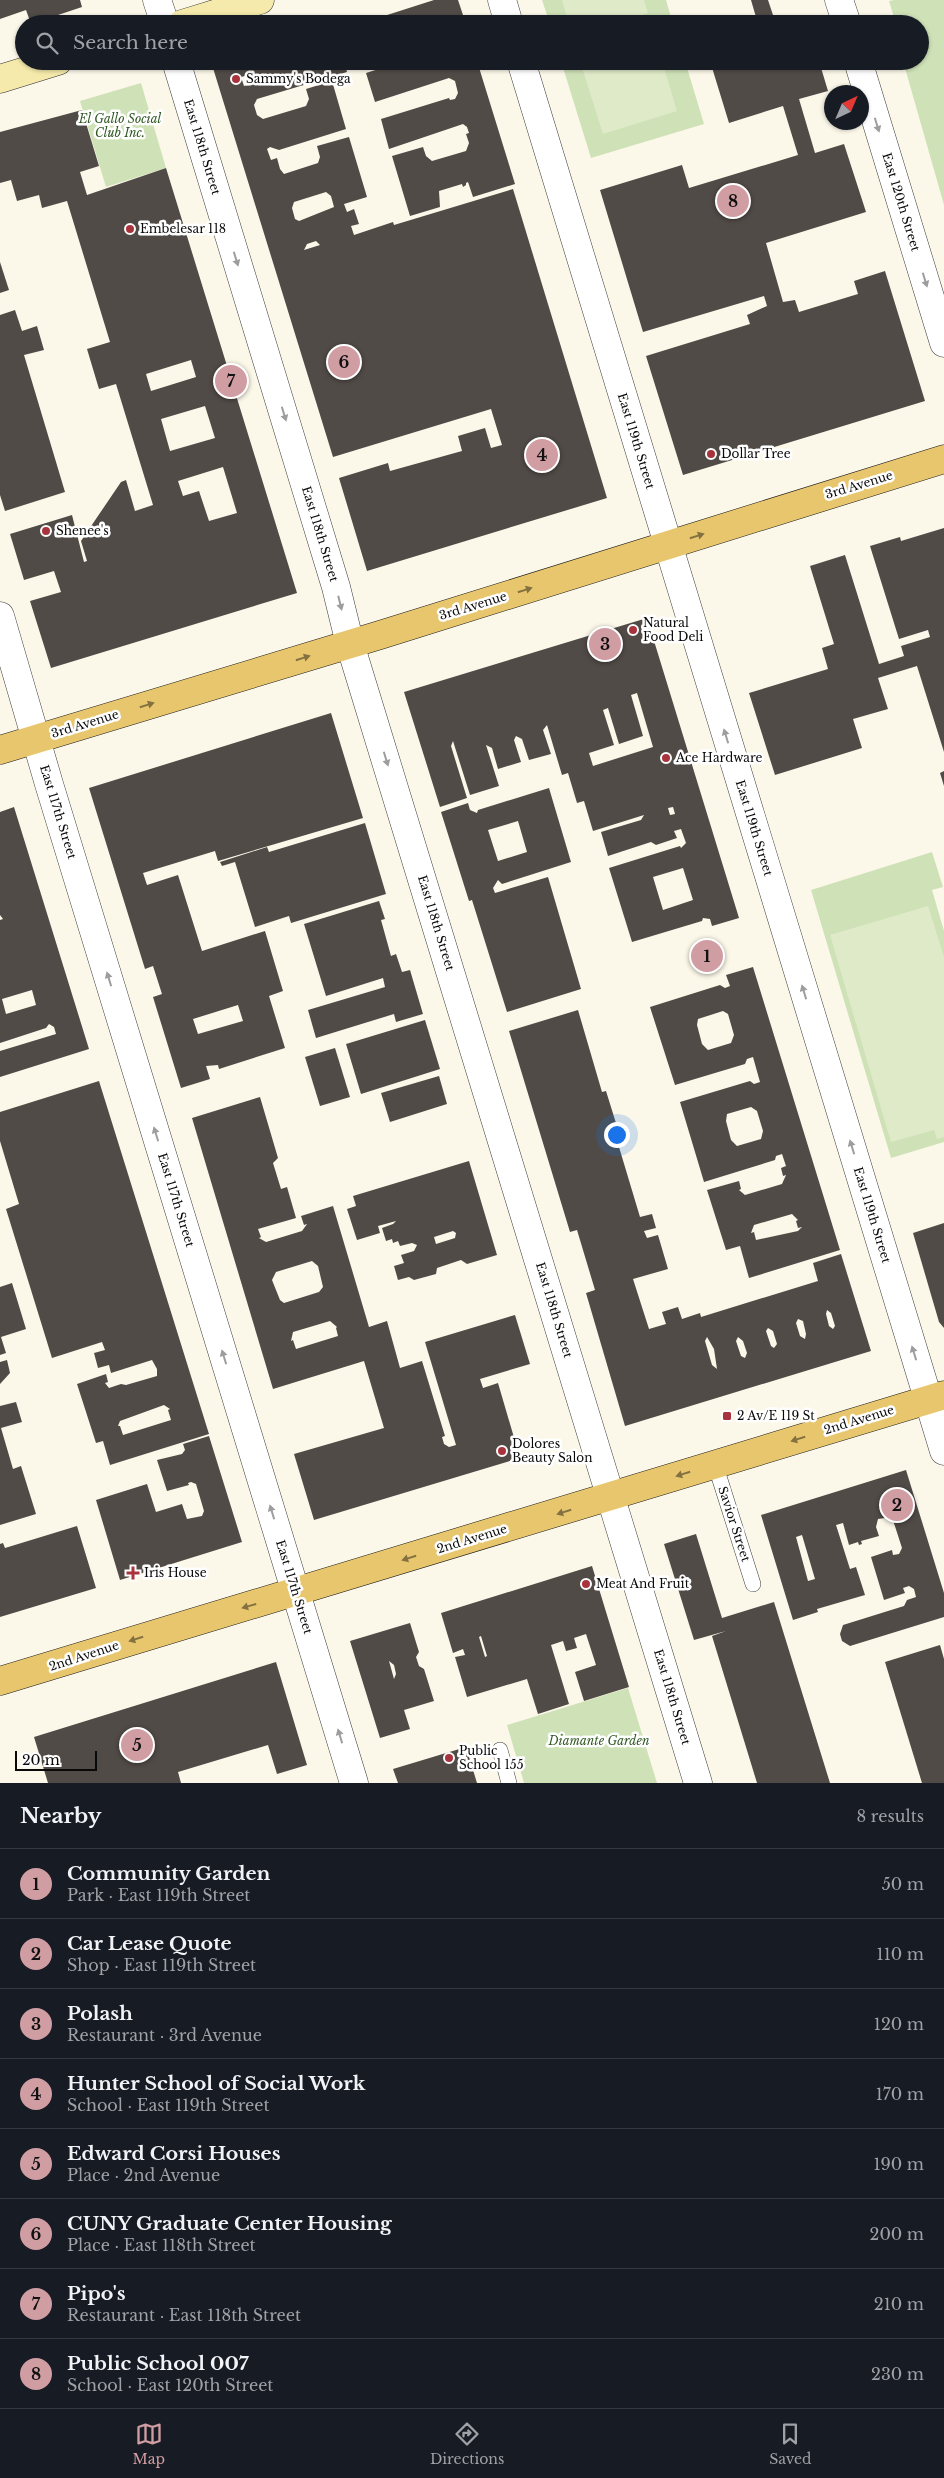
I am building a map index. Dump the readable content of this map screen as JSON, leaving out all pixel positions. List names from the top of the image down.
{
  "streets": {
    "main road": ["3rd Avenue", "2nd Avenue"],
    "street": [
      "East 118th Street",
      "East 120th Street",
      "East 119th Street",
      "East 117th Street"
    ],
    "lane": ["Savior Street"]
  },
  "crossings": [
    ["East 118th Street", "3rd Avenue"],
    ["East 118th Street", "2nd Avenue"],
    ["East 119th Street", "3rd Avenue"],
    ["East 119th Street", "2nd Avenue"],
    ["3rd Avenue", "East 117th Street"],
    ["East 117th Street", "2nd Avenue"],
    ["2nd Avenue", "Savior Street"]
  ],
  "one_way": [
    "East 118th Street",
    "East 120th Street",
    "East 119th Street",
    "3rd Avenue",
    "East 117th Street",
    "2nd Avenue"
  ],
  "parks": ["El Gallo Social Club Inc.", "Diamante Garden"],
  "places": {
    "other": [
      "Sammy's Bodega",
      "Embelesar 118",
      "Dollar Tree",
      "Shenee's",
      "Natural Food Deli",
      "Ace Hardware",
      "Dolores Beauty Salon",
      "Meat And Fruit",
      "Public School 155"
    ],
    "transit": ["2 Av/E 119 St"],
    "health": ["Iris House"]
  },
  "scale_bar": "20 m",
  "north": "top right",
  "page": {
    "search": "Search here",
    "pins": [
      "8",
      "6",
      "7",
      "4",
      "3",
      "1",
      "2",
      "5"
    ],
    "scale": "20 m",
    "heading": ["Nearby", "8 results"],
    "list": [
      {
        "mark": "1",
        "name": "Community Garden",
        "note": "Park · East 119th Street",
        "value": "50 m"
      },
      {
        "mark": "2",
        "name": "Car Lease Quote",
        "note": "Shop · East 119th Street",
        "value": "110 m"
      },
      {
        "mark": "3",
        "name": "Polash",
        "note": "Restaurant · 3rd Avenue",
        "value": "120 m"
      },
      {
        "mark": "4",
        "name": "Hunter School of Social Work",
        "note": "School · East 119th Street",
        "value": "170 m"
      },
      {
        "mark": "5",
        "name": "Edward Corsi Houses",
        "note": "Place · 2nd Avenue",
        "value": "190 m"
      },
      {
        "mark": "6",
        "name": "CUNY Graduate Center Housing",
        "note": "Place · East 118th Street",
        "value": "200 m"
      },
      {
        "mark": "7",
        "name": "Pipo's",
        "note": "Restaurant · East 118th Street",
        "value": "210 m"
      },
      {
        "mark": "8",
        "name": "Public School 007",
        "note": "School · East 120th Street",
        "value": "230 m"
      }
    ],
    "nav": ["Map", "Directions", "Saved"]
  }
}
